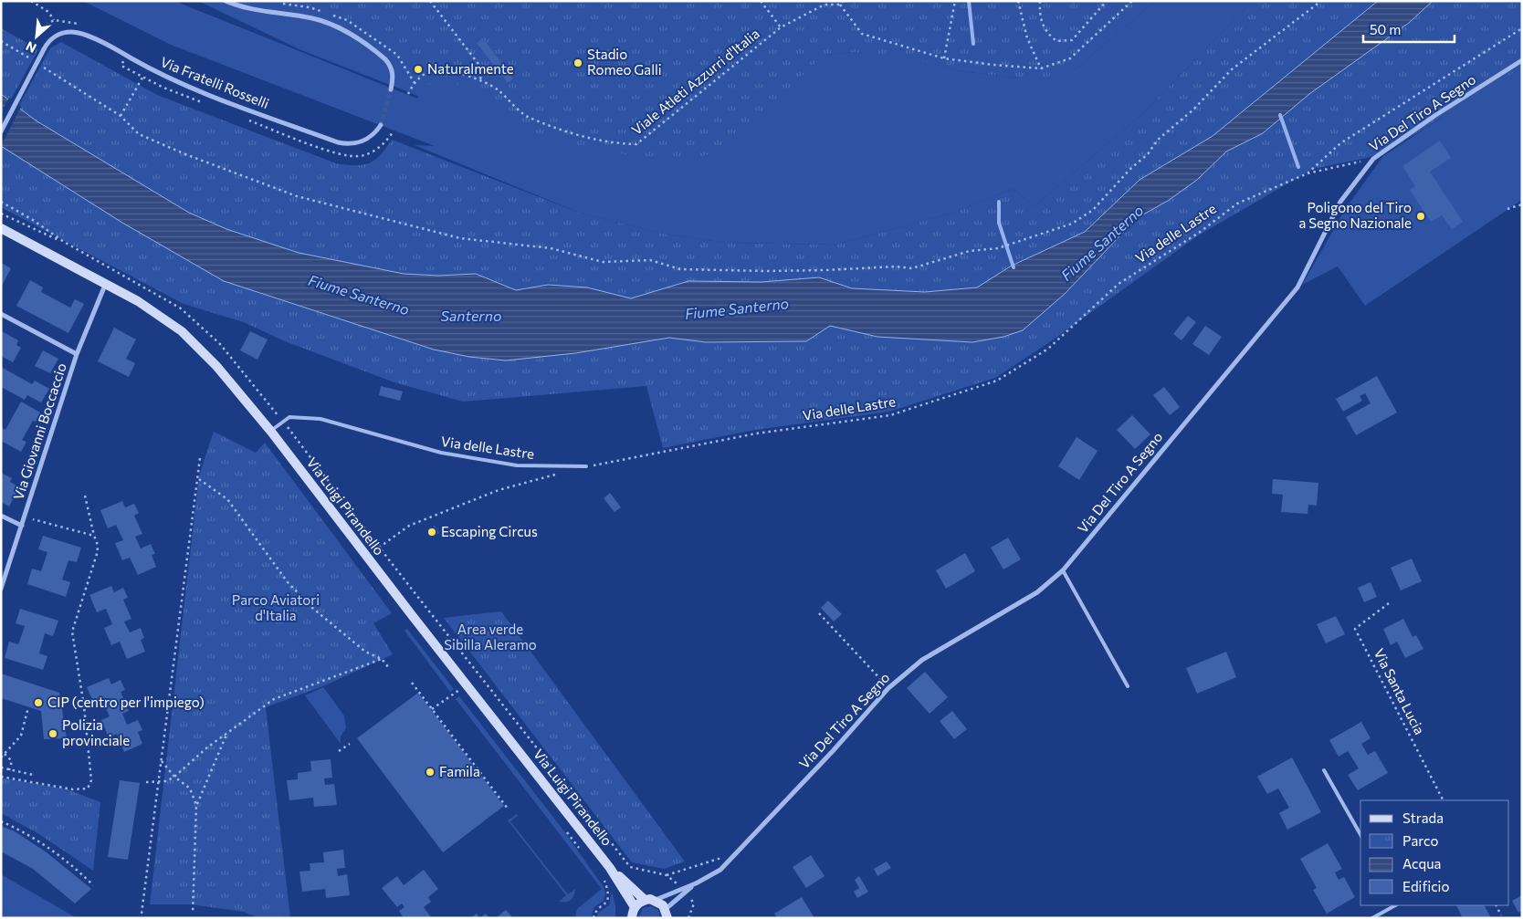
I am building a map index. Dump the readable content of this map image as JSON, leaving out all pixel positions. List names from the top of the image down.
{
  "streets": {
    "street": [
      "Via Fratelli Rosselli",
      "Via Del Tiro A Segno",
      "Via Giovanni Boccaccio",
      "Via Luigi Pirandello"
    ],
    "lane": ["Via delle Lastre"],
    "path": ["Viale Atleti Azzurri d'Italia", "Via Santa Lucia"]
  },
  "crossings": [
    ["Via Del Tiro A Segno", "Via delle Lastre"],
    ["Via delle Lastre", "Via Luigi Pirandello"],
    ["Via Giovanni Boccaccio", "Via Luigi Pirandello"]
  ],
  "water": ["Fiume Santerno", "Santerno"],
  "parks": ["Parco Aviatori d'Italia", "Area verde Sibilla Aleramo"],
  "places": [
    "Stadio Romeo Galli",
    "Naturalmente",
    "Poligono del Tiro a Segno Nazionale",
    "Escaping Circus",
    "CIP (centro per l'impiego)",
    "Polizia provinciale",
    "Famila"
  ],
  "legend": [
    "Strada",
    "Parco",
    "Acqua",
    "Edificio"
  ],
  "scale_bar": "50 m",
  "north": "bottom left"
}
